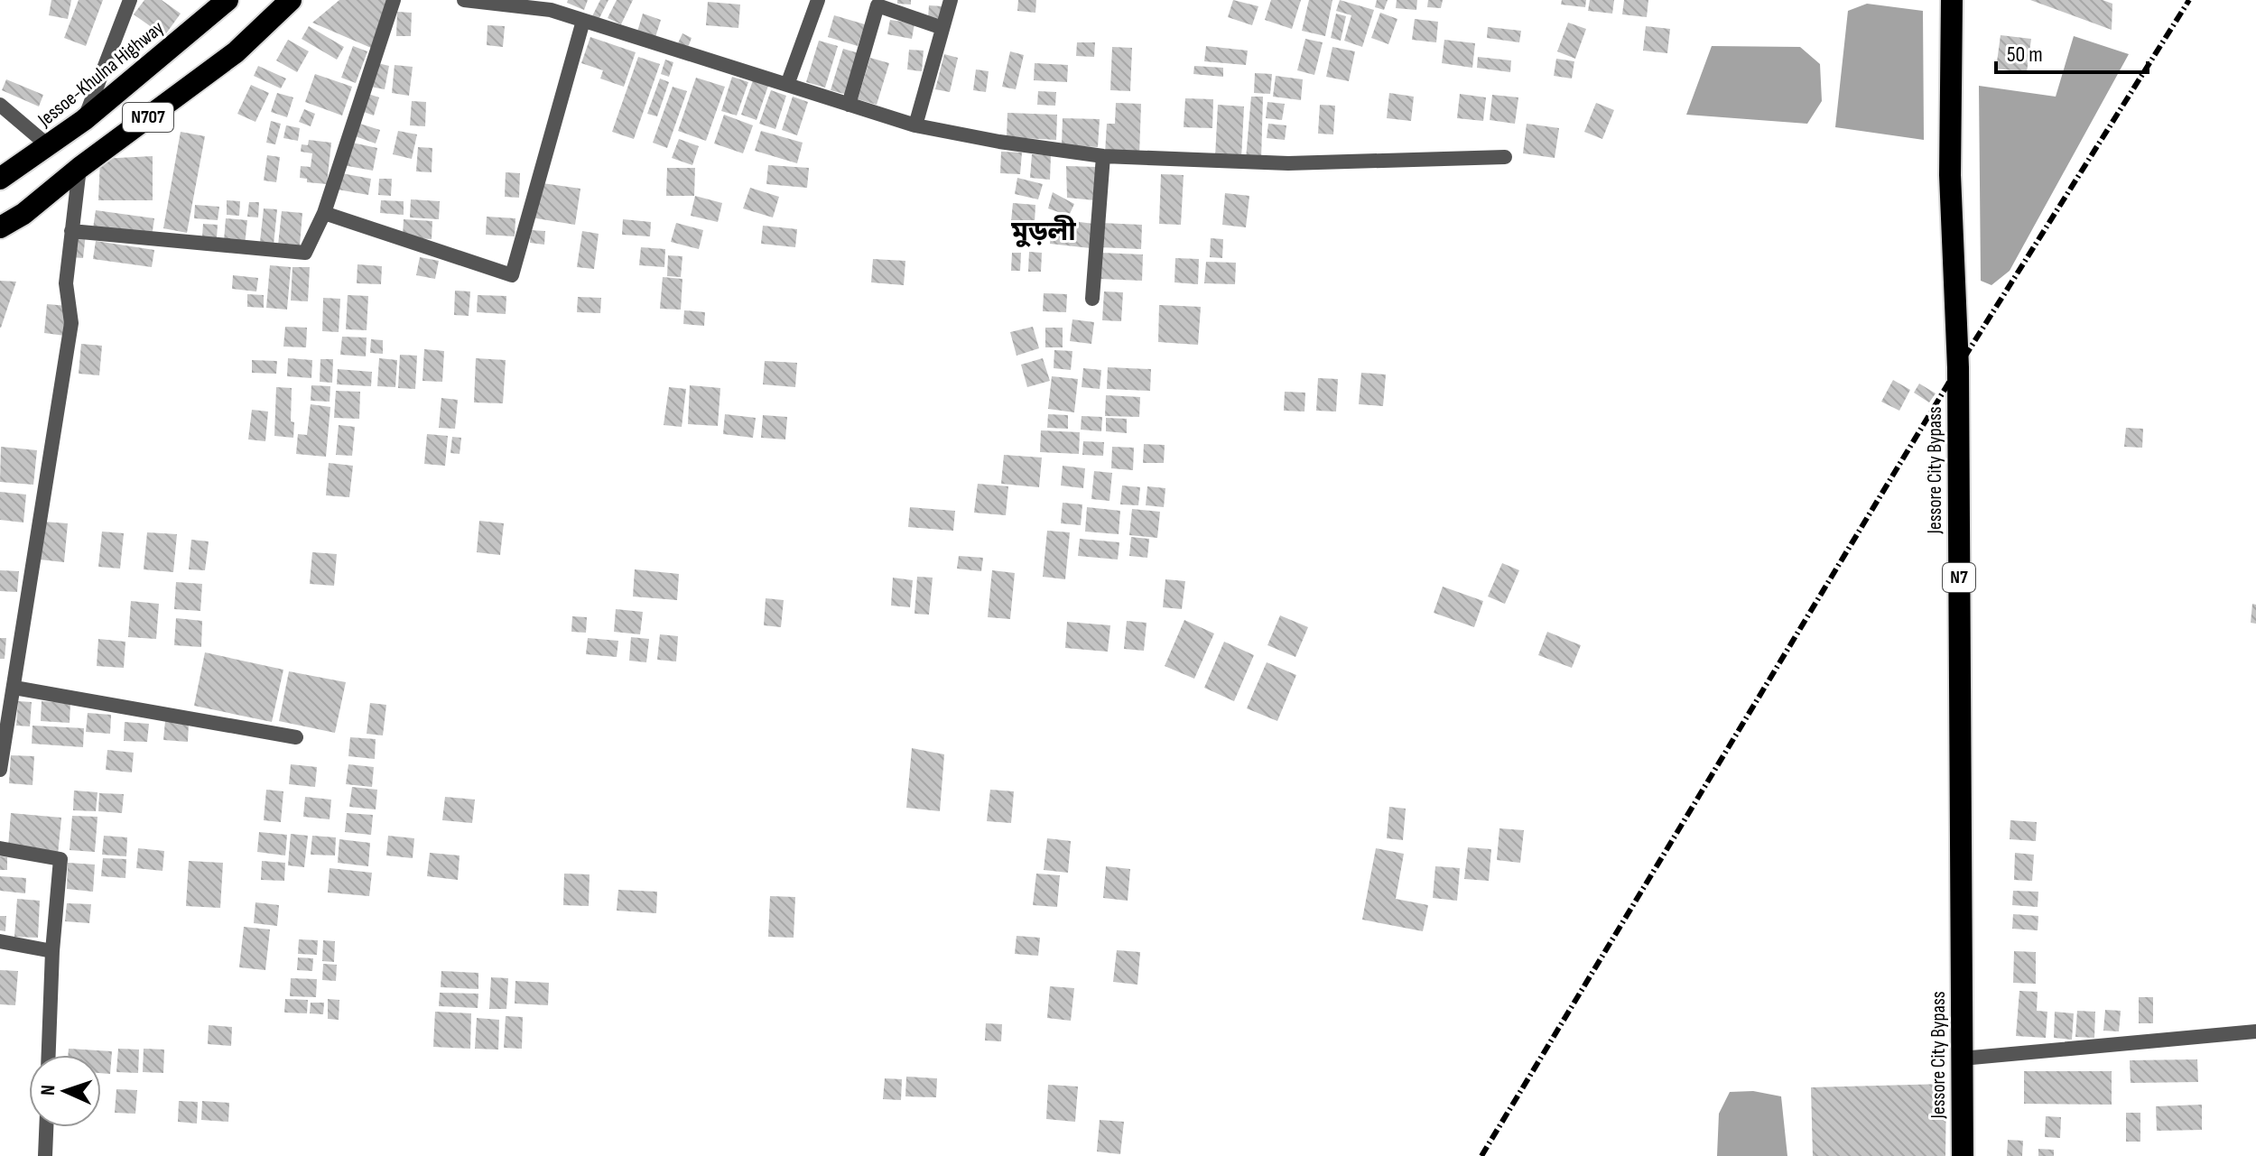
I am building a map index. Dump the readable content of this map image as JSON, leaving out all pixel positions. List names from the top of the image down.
{
  "streets": {
    "highway": [
      "Jessoe-Khulna Highway",
      "N707",
      "Jessore City Bypass",
      "N7"
    ]
  },
  "districts": ["মুড়লী"],
  "scale_bar": "50 m",
  "north": "left"
}
